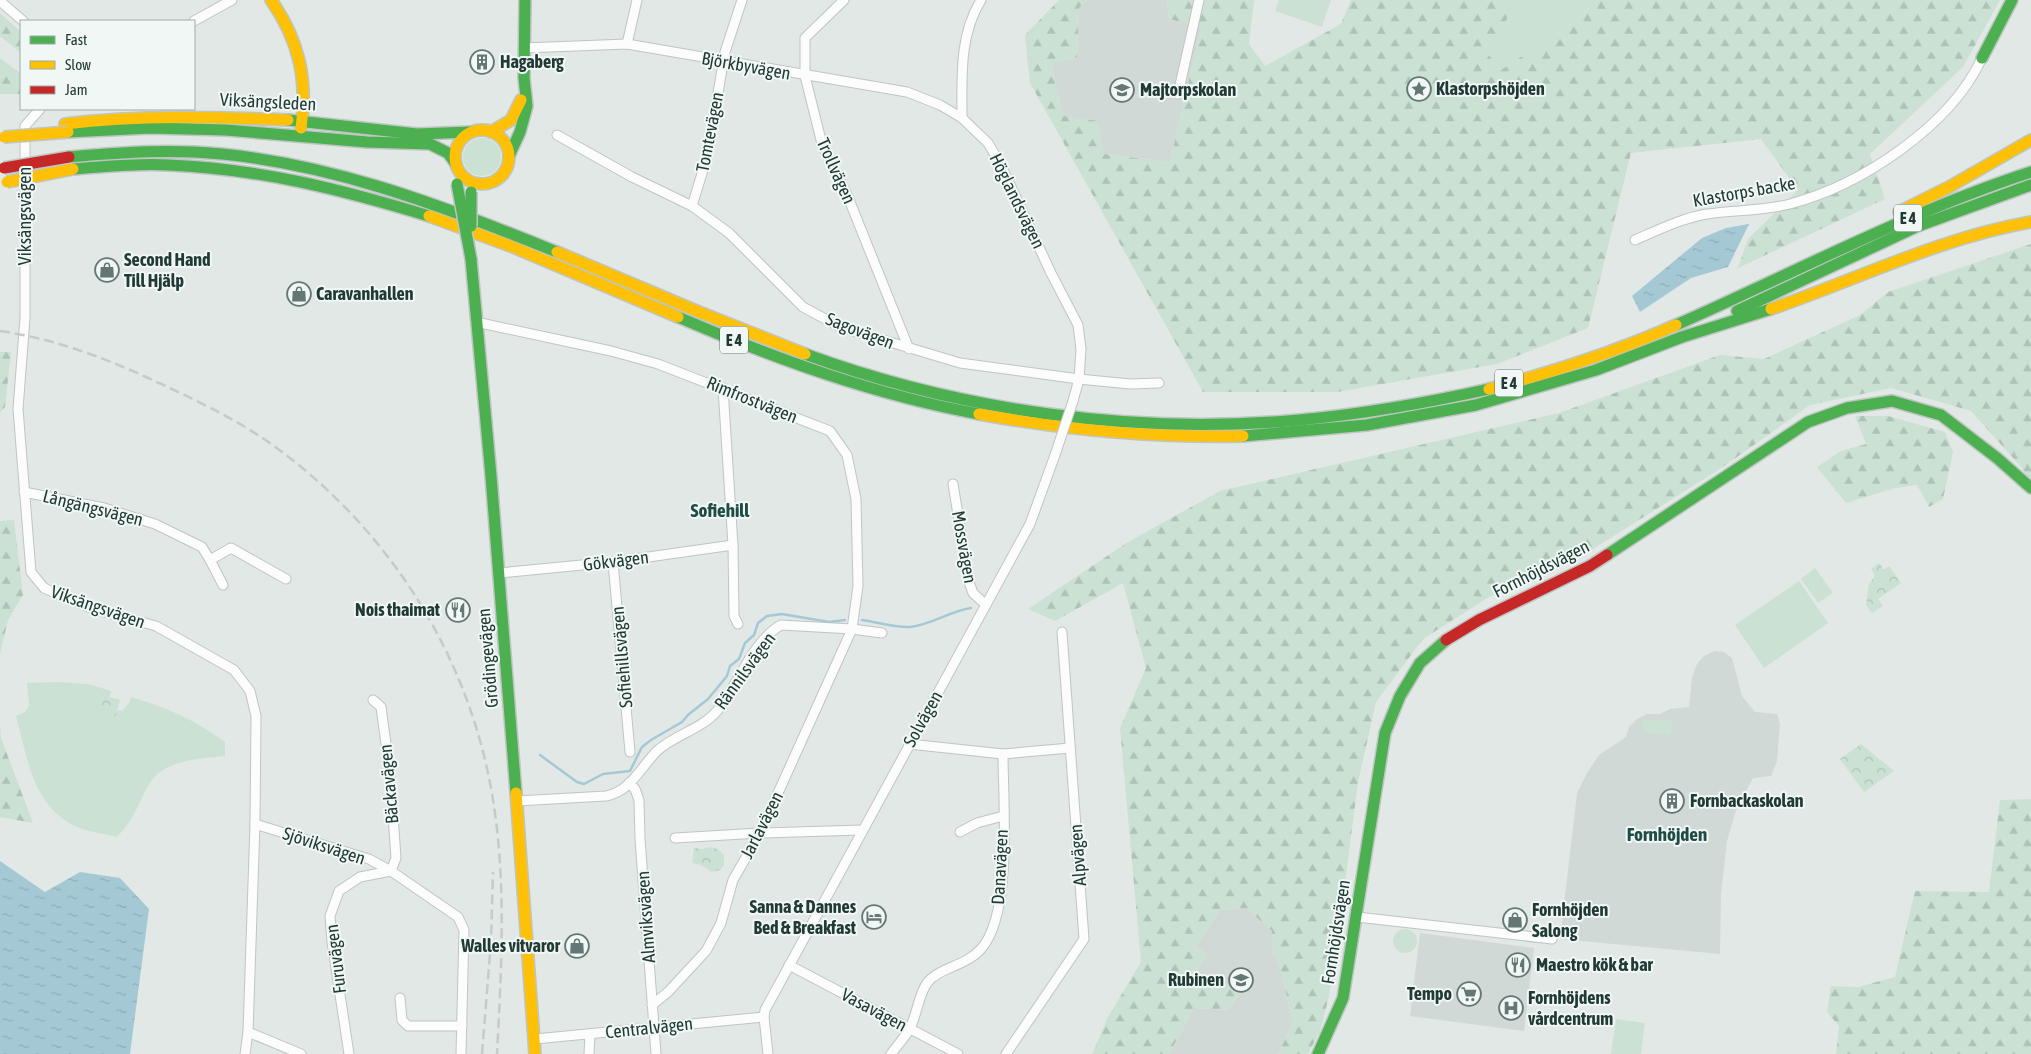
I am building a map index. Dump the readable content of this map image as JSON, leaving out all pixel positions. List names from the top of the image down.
{
  "streets": {
    "main road": [
      "Viksängsleden",
      "Klastorps backe",
      "E 4",
      "Fornhöjdsvägen",
      "Grödingevägen"
    ],
    "street": [
      "Björkbyvägen",
      "Tomtevägen",
      "Trollvägen",
      "Höglandsvägen",
      "Viksängsvägen",
      "Sagovägen",
      "Rimfrostvägen",
      "Långängsvägen",
      "Mossvägen",
      "Gökvägen",
      "Sofiehillsvägen",
      "Rännilsvägen",
      "Solvägen",
      "Bäckavägen",
      "Jarlavägen",
      "Sjöviksvägen",
      "Alpvägen",
      "Danavägen",
      "Almviksvägen",
      "Furuvägen",
      "Vasavägen",
      "Centralvägen"
    ]
  },
  "crossings": [
    ["Björkbyvägen", "Tomtevägen"],
    ["Björkbyvägen", "Trollvägen"],
    ["Björkbyvägen", "Höglandsvägen"],
    ["Viksängsleden", "Grödingevägen"],
    ["Tomtevägen", "Sagovägen"],
    ["Trollvägen", "Sagovägen"],
    ["Höglandsvägen", "Sagovägen"],
    ["Höglandsvägen", "Solvägen"],
    ["Viksängsvägen", "Långängsvägen"],
    ["Viksängsvägen", "Sjöviksvägen"],
    ["Sagovägen", "Solvägen"],
    ["Rimfrostvägen", "Grödingevägen"],
    ["Rimfrostvägen", "Rännilsvägen"],
    ["Rimfrostvägen", "Jarlavägen"],
    ["Mossvägen", "Solvägen"],
    ["Gökvägen", "Sofiehillsvägen"],
    ["Gökvägen", "Grödingevägen"],
    ["Grödingevägen", "Rännilsvägen"],
    ["Grödingevägen", "Centralvägen"],
    ["Rännilsvägen", "Jarlavägen"],
    ["Rännilsvägen", "Almviksvägen"],
    ["Solvägen", "Vasavägen"],
    ["Solvägen", "Centralvägen"],
    ["Bäckavägen", "Sjöviksvägen"],
    ["Bäckavägen", "Furuvägen"],
    ["Jarlavägen", "Almviksvägen"],
    ["Sjöviksvägen", "Furuvägen"],
    ["Danavägen", "Vasavägen"],
    ["Almviksvägen", "Centralvägen"]
  ],
  "districts": ["Sofiehill", "Fornhöjden"],
  "places": {
    "building": ["Hagaberg", "Fornbackaskolan"],
    "place": ["Klastorpshöjden"],
    "school or university": ["Majtorpskolan", "Rubinen"],
    "shop": [
      "Second Hand Till Hjälp",
      "Caravanhallen",
      "Fornhöjden Salong",
      "Walles vitvaror"
    ],
    "restaurant": ["Nois thaimat", "Maestro kök & bar"],
    "hotel": ["Sanna & Dannes Bed & Breakfast"],
    "supermarket": ["Tempo"],
    "hospital": ["Fornhöjdens vårdcentrum"]
  },
  "legend": ["Fast", "Slow", "Jam"]
}
